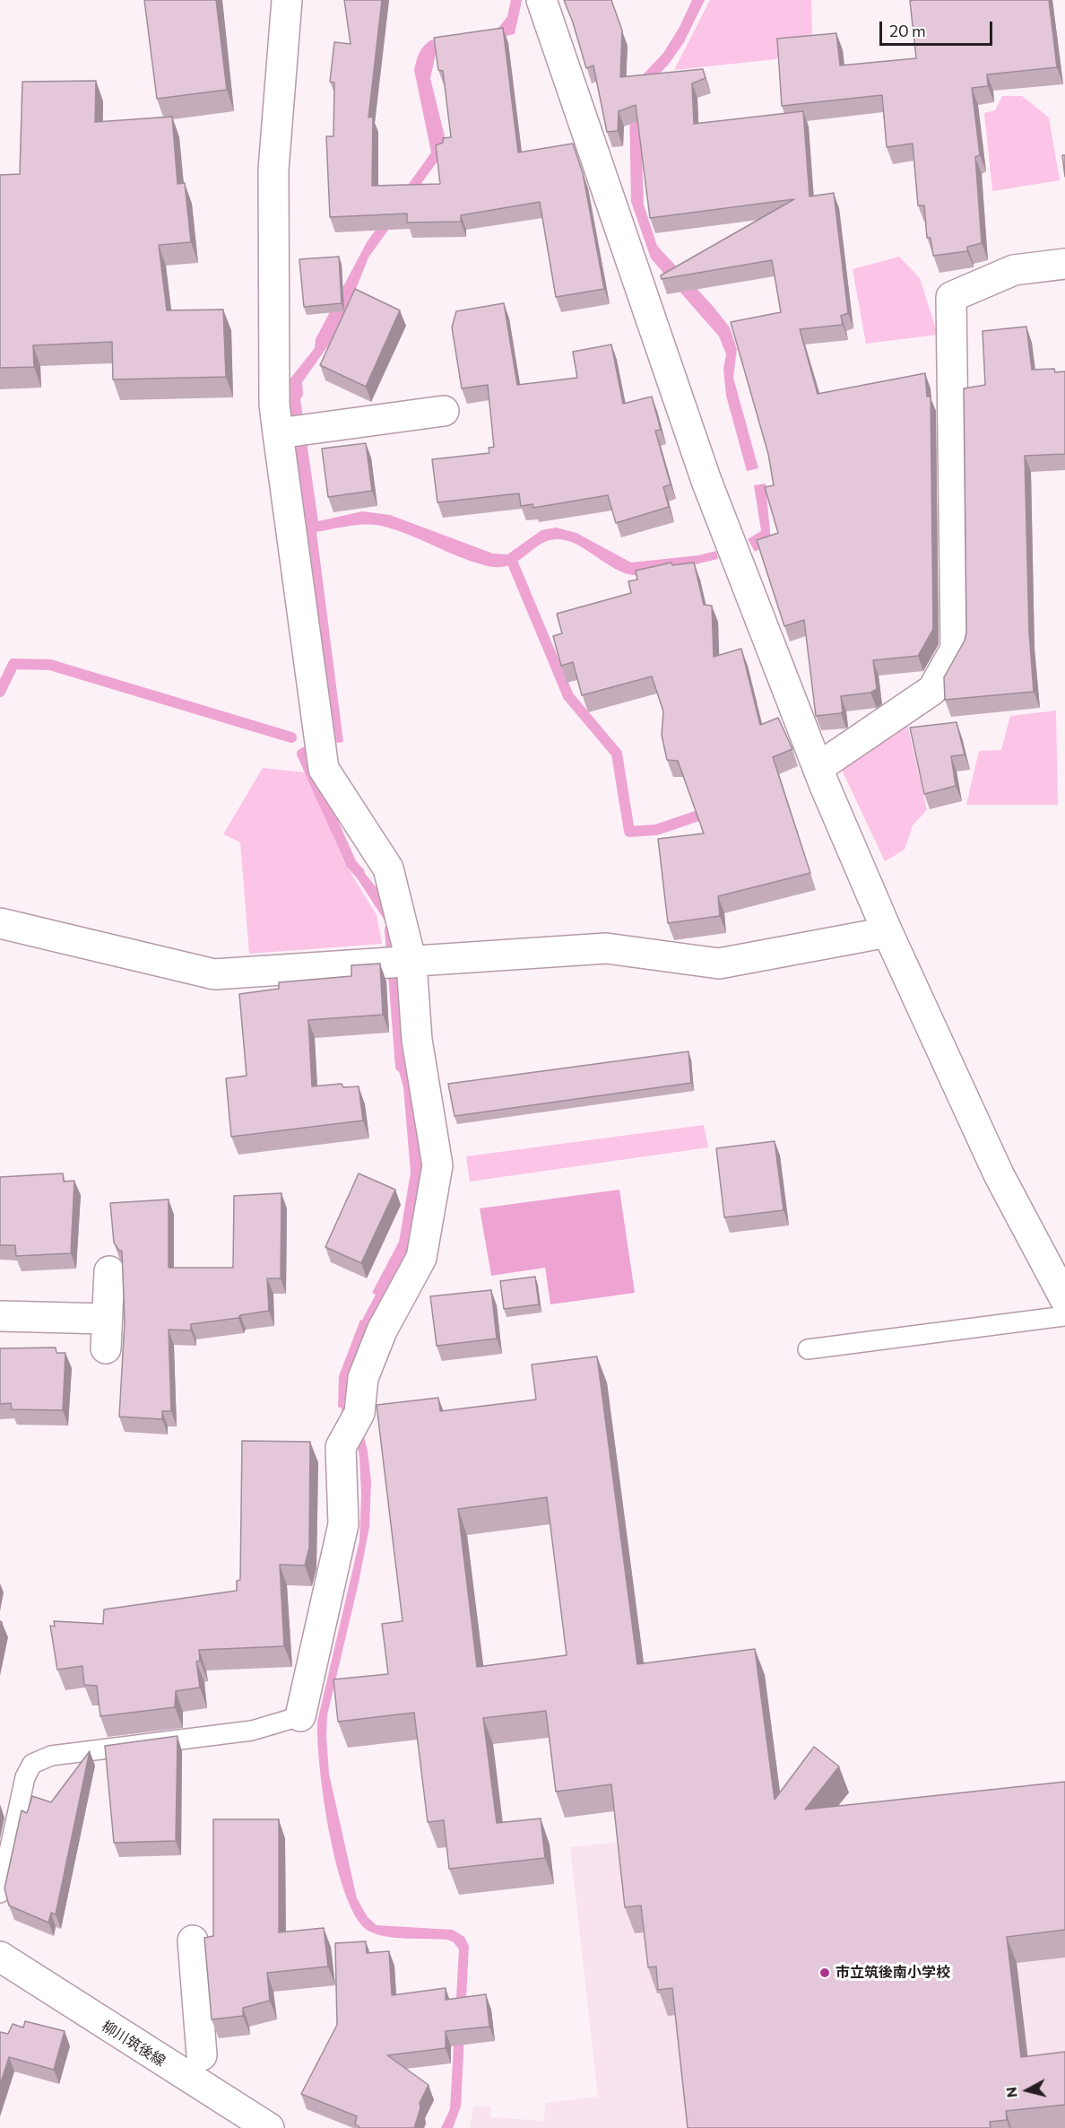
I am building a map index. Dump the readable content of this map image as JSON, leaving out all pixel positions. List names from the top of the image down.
{
  "streets": {
    "street": ["柳川筑後線"]
  },
  "places": ["市立筑後南小学校"],
  "scale_bar": "20 m",
  "north": "left"
}
